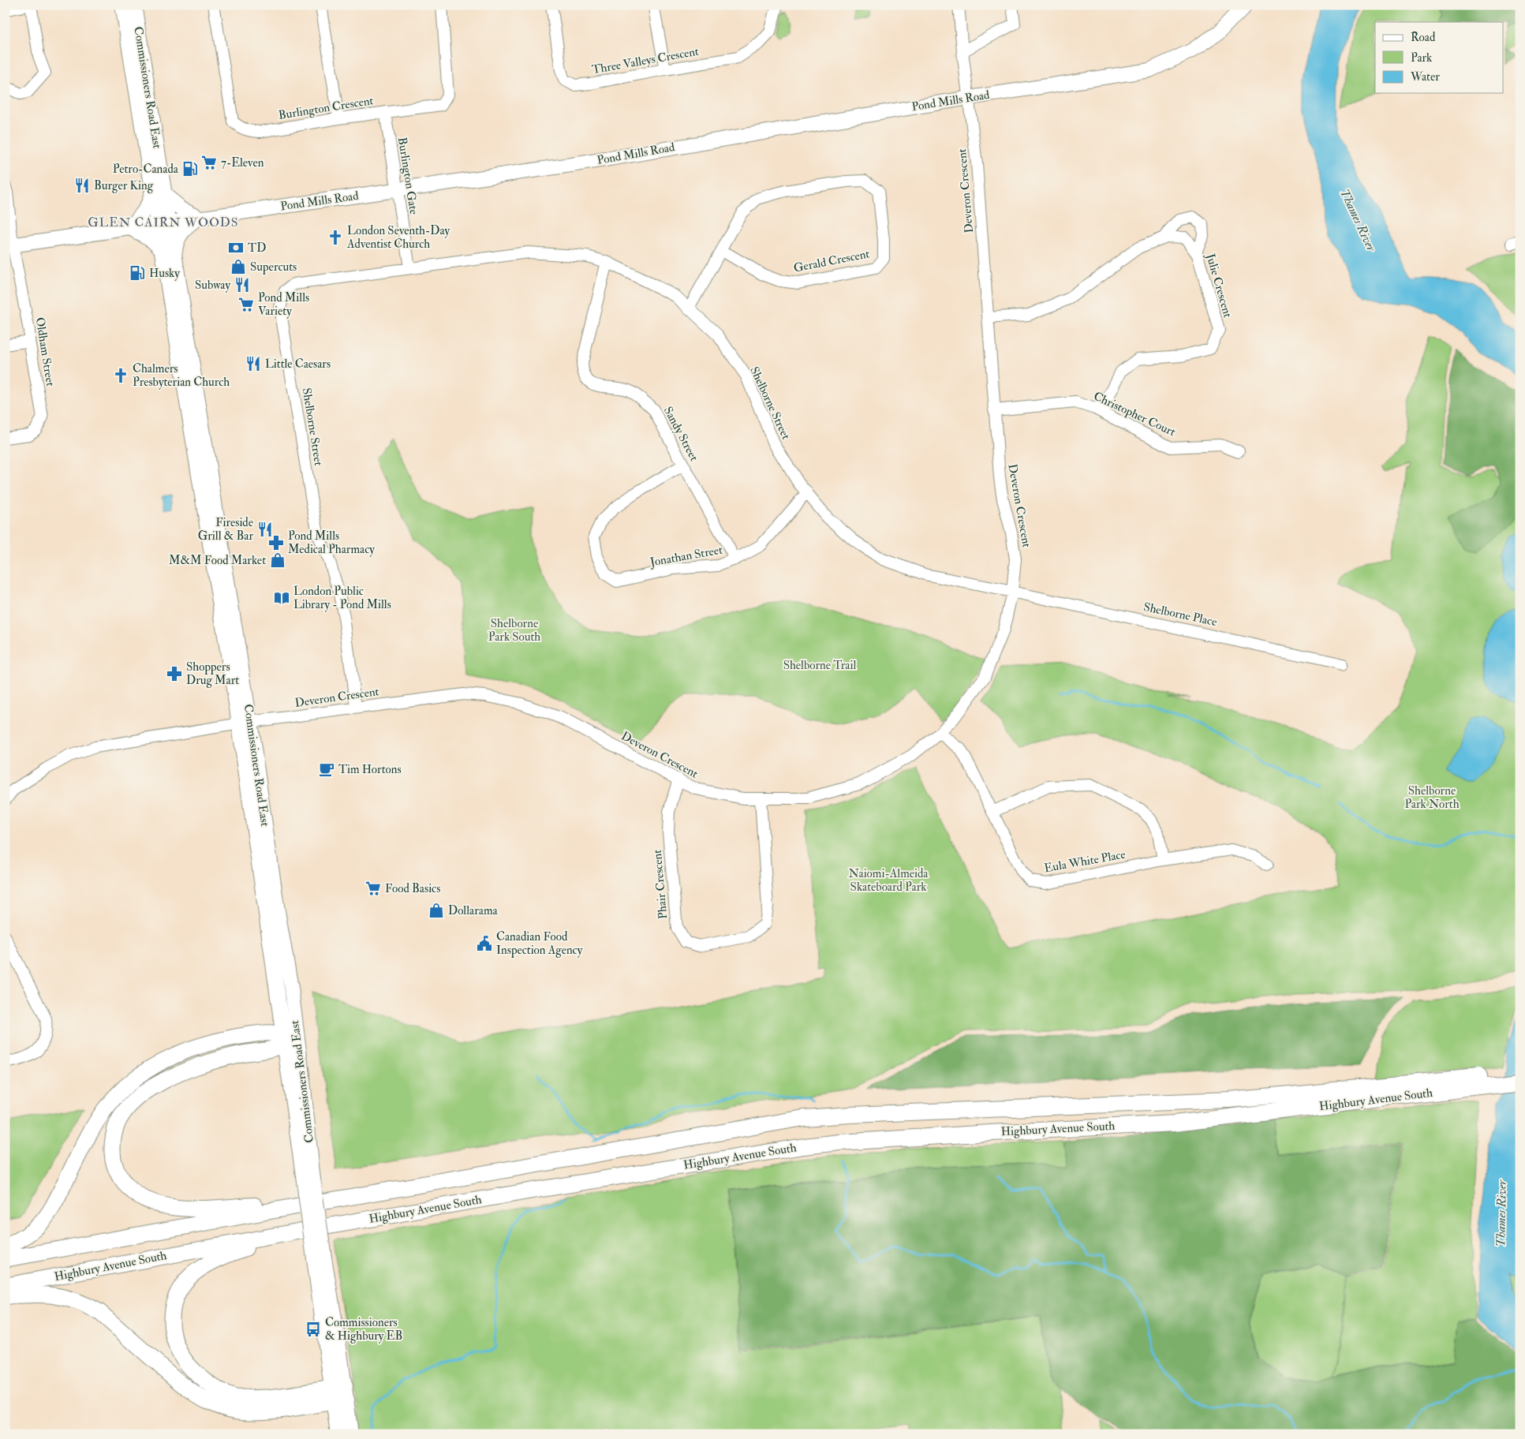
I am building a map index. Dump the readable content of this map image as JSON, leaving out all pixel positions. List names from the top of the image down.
{
  "streets": {
    "highway": ["Highbury Avenue South"],
    "main road": ["Commissioners Road East", "Pond Mills Road"],
    "street": [
      "Three Valleys Crescent",
      "Burlington Crescent",
      "Burlington Gate",
      "Deveron Crescent",
      "Gerald Crescent",
      "Julie Crescent",
      "Oldham Street",
      "Shelborne Street",
      "Christopher Court",
      "Sandy Street",
      "Jonathan Street",
      "Shelborne Place",
      "Eula White Place",
      "Phair Crescent"
    ]
  },
  "crossings": [
    ["Commissioners Road East", "Pond Mills Road"],
    ["Commissioners Road East", "Deveron Crescent"],
    ["Pond Mills Road", "Burlington Gate"],
    ["Pond Mills Road", "Deveron Crescent"],
    ["Pond Mills Road", "Oldham Street"],
    ["Burlington Crescent", "Burlington Gate"],
    ["Burlington Gate", "Shelborne Street"],
    ["Deveron Crescent", "Julie Crescent"],
    ["Deveron Crescent", "Shelborne Street"],
    ["Deveron Crescent", "Christopher Court"],
    ["Deveron Crescent", "Shelborne Place"],
    ["Deveron Crescent", "Eula White Place"],
    ["Deveron Crescent", "Phair Crescent"],
    ["Gerald Crescent", "Shelborne Street"],
    ["Julie Crescent", "Christopher Court"],
    ["Shelborne Street", "Sandy Street"],
    ["Shelborne Street", "Jonathan Street"],
    ["Shelborne Street", "Shelborne Place"],
    ["Sandy Street", "Jonathan Street"]
  ],
  "districts": ["GLEN CAIRN WOODS"],
  "water": ["Thames River"],
  "parks": [
    "Shelborne Park South",
    "Shelborne Trail",
    "Shelborne Park North",
    "Naiomi-Almeida Skateboard Park"
  ],
  "places": {
    "supermarket": ["7-Eleven", "Pond Mills Variety", "Food Basics"],
    "fuel station": ["Petro-Canada", "Husky"],
    "restaurant": [
      "Burger King",
      "Subway",
      "Little Caesars",
      "Fireside Grill & Bar"
    ],
    "church": ["London Seventh-Day Adventist Church", "Chalmers Presbyterian Church"],
    "bank": ["TD"],
    "shop": ["Supercuts", "M&M Food Market", "Dollarama"],
    "pharmacy": ["Pond Mills Medical Pharmacy", "Shoppers Drug Mart"],
    "library": ["London Public Library - Pond Mills"],
    "cafe": ["Tim Hortons"],
    "public building": ["Canadian Food Inspection Agency"],
    "bus stop": ["Commissioners & Highbury EB"]
  },
  "legend": ["Road", "Park", "Water"]
}
